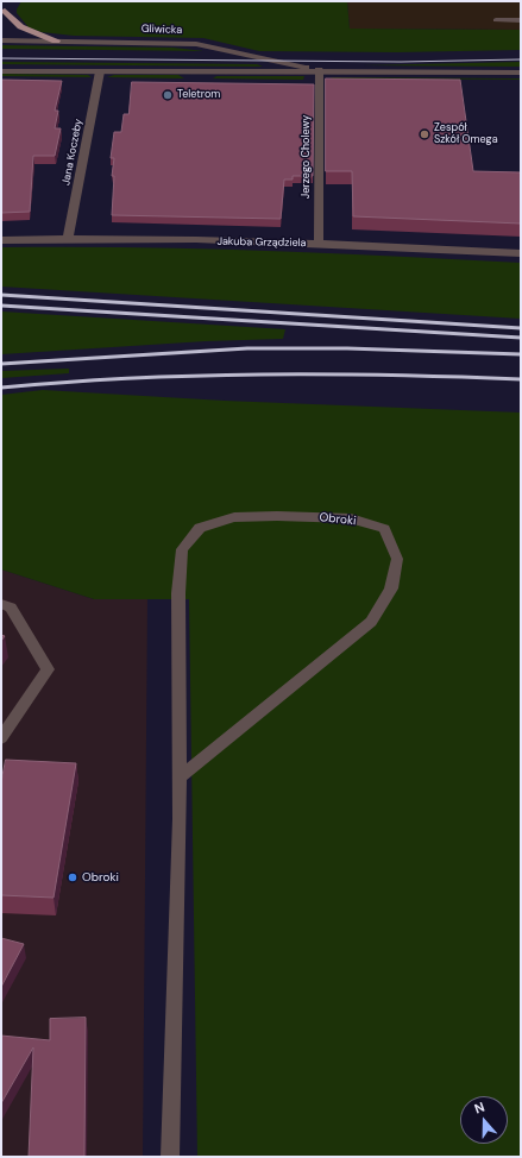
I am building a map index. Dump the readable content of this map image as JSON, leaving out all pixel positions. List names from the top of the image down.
{
  "streets": {
    "street": [
      "Gliwicka",
      "Jana Koczeby",
      "Jerzego Cholewy",
      "Jakuba Grządziela",
      "Obroki"
    ]
  },
  "crossings": [
    ["Gliwicka", "Jana Koczeby"],
    ["Gliwicka", "Jerzego Cholewy"],
    ["Jana Koczeby", "Jakuba Grządziela"],
    ["Jerzego Cholewy", "Jakuba Grządziela"]
  ],
  "places": ["Teletrom", "Zespół Szkół Omega", "Obroki"],
  "north": "top"
}
